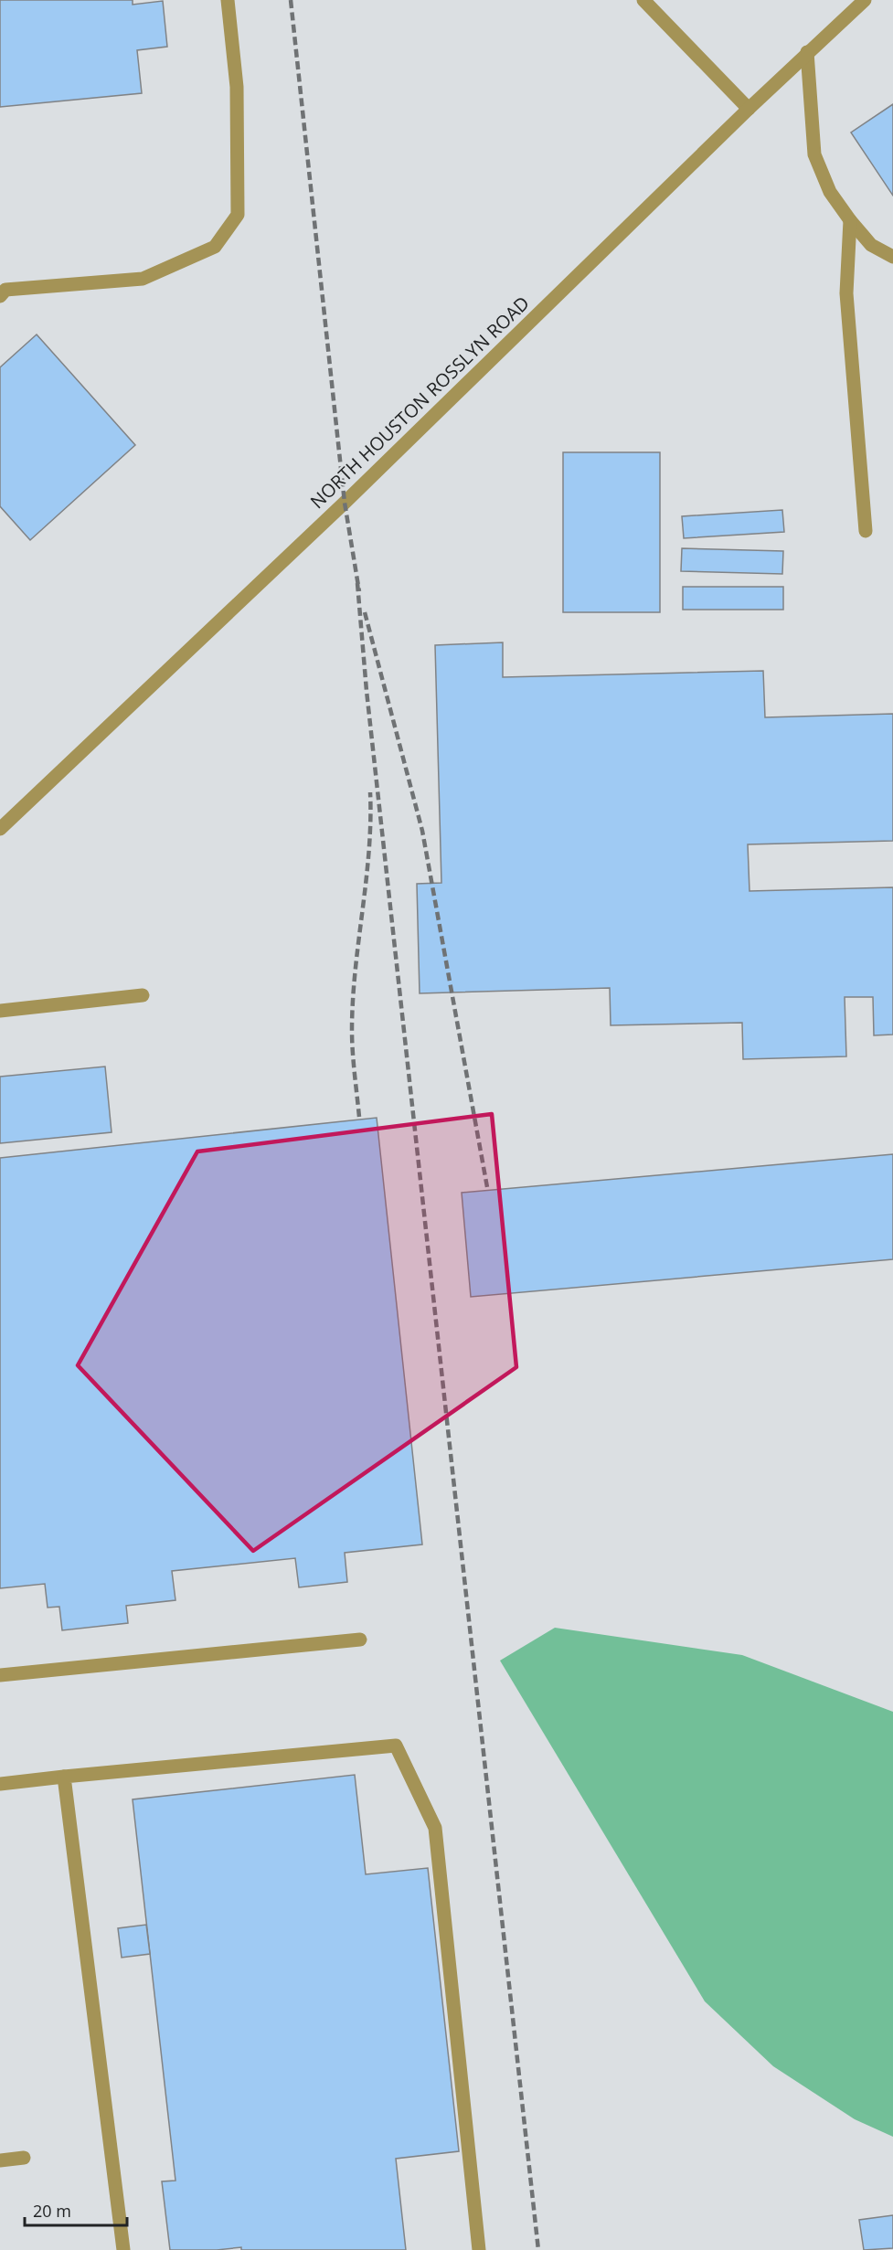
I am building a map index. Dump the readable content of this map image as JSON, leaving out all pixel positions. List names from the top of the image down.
{
  "streets": {
    "street": ["NORTH HOUSTON ROSSLYN ROAD"]
  },
  "scale_bar": "20 m"
}
